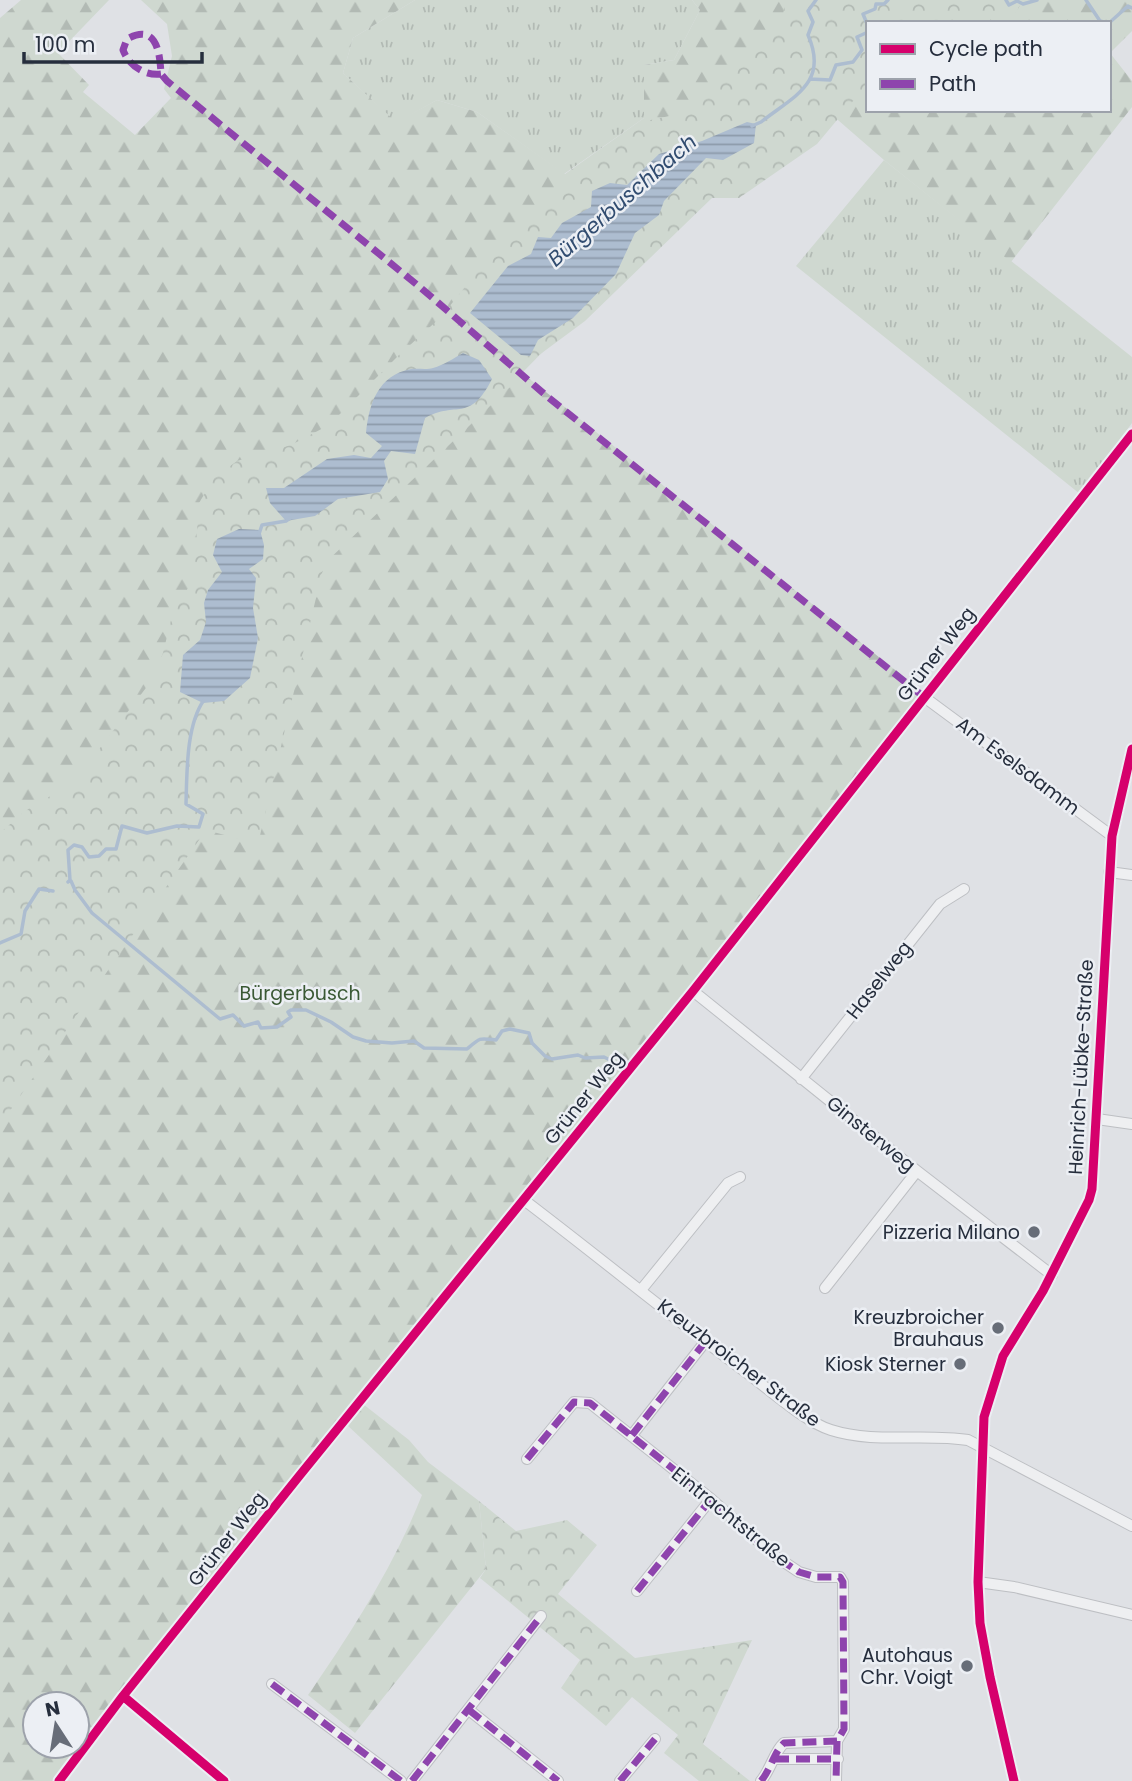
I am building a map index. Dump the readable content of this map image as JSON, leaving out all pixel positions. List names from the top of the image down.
{
  "streets": {
    "street": [
      "Grüner Weg",
      "Am Eselsdamm",
      "Haselweg",
      "Heinrich-Lübke-Straße",
      "Ginsterweg",
      "Kreuzbroicher Straße",
      "Eintrachtstraße"
    ]
  },
  "crossings": [
    ["Grüner Weg", "Am Eselsdamm"],
    ["Grüner Weg", "Ginsterweg"],
    ["Grüner Weg", "Kreuzbroicher Straße"],
    ["Am Eselsdamm", "Heinrich-Lübke-Straße"],
    ["Haselweg", "Ginsterweg"],
    ["Heinrich-Lübke-Straße", "Ginsterweg"],
    ["Heinrich-Lübke-Straße", "Kreuzbroicher Straße"]
  ],
  "water": ["Bürgerbuschbach"],
  "parks": ["Bürgerbusch"],
  "places": [
    "Pizzeria Milano",
    "Kreuzbroicher Brauhaus",
    "Kiosk Sterner",
    "Autohaus Chr. Voigt"
  ],
  "legend": ["Cycle path", "Path"],
  "scale_bar": "100 m",
  "north": "top"
}
